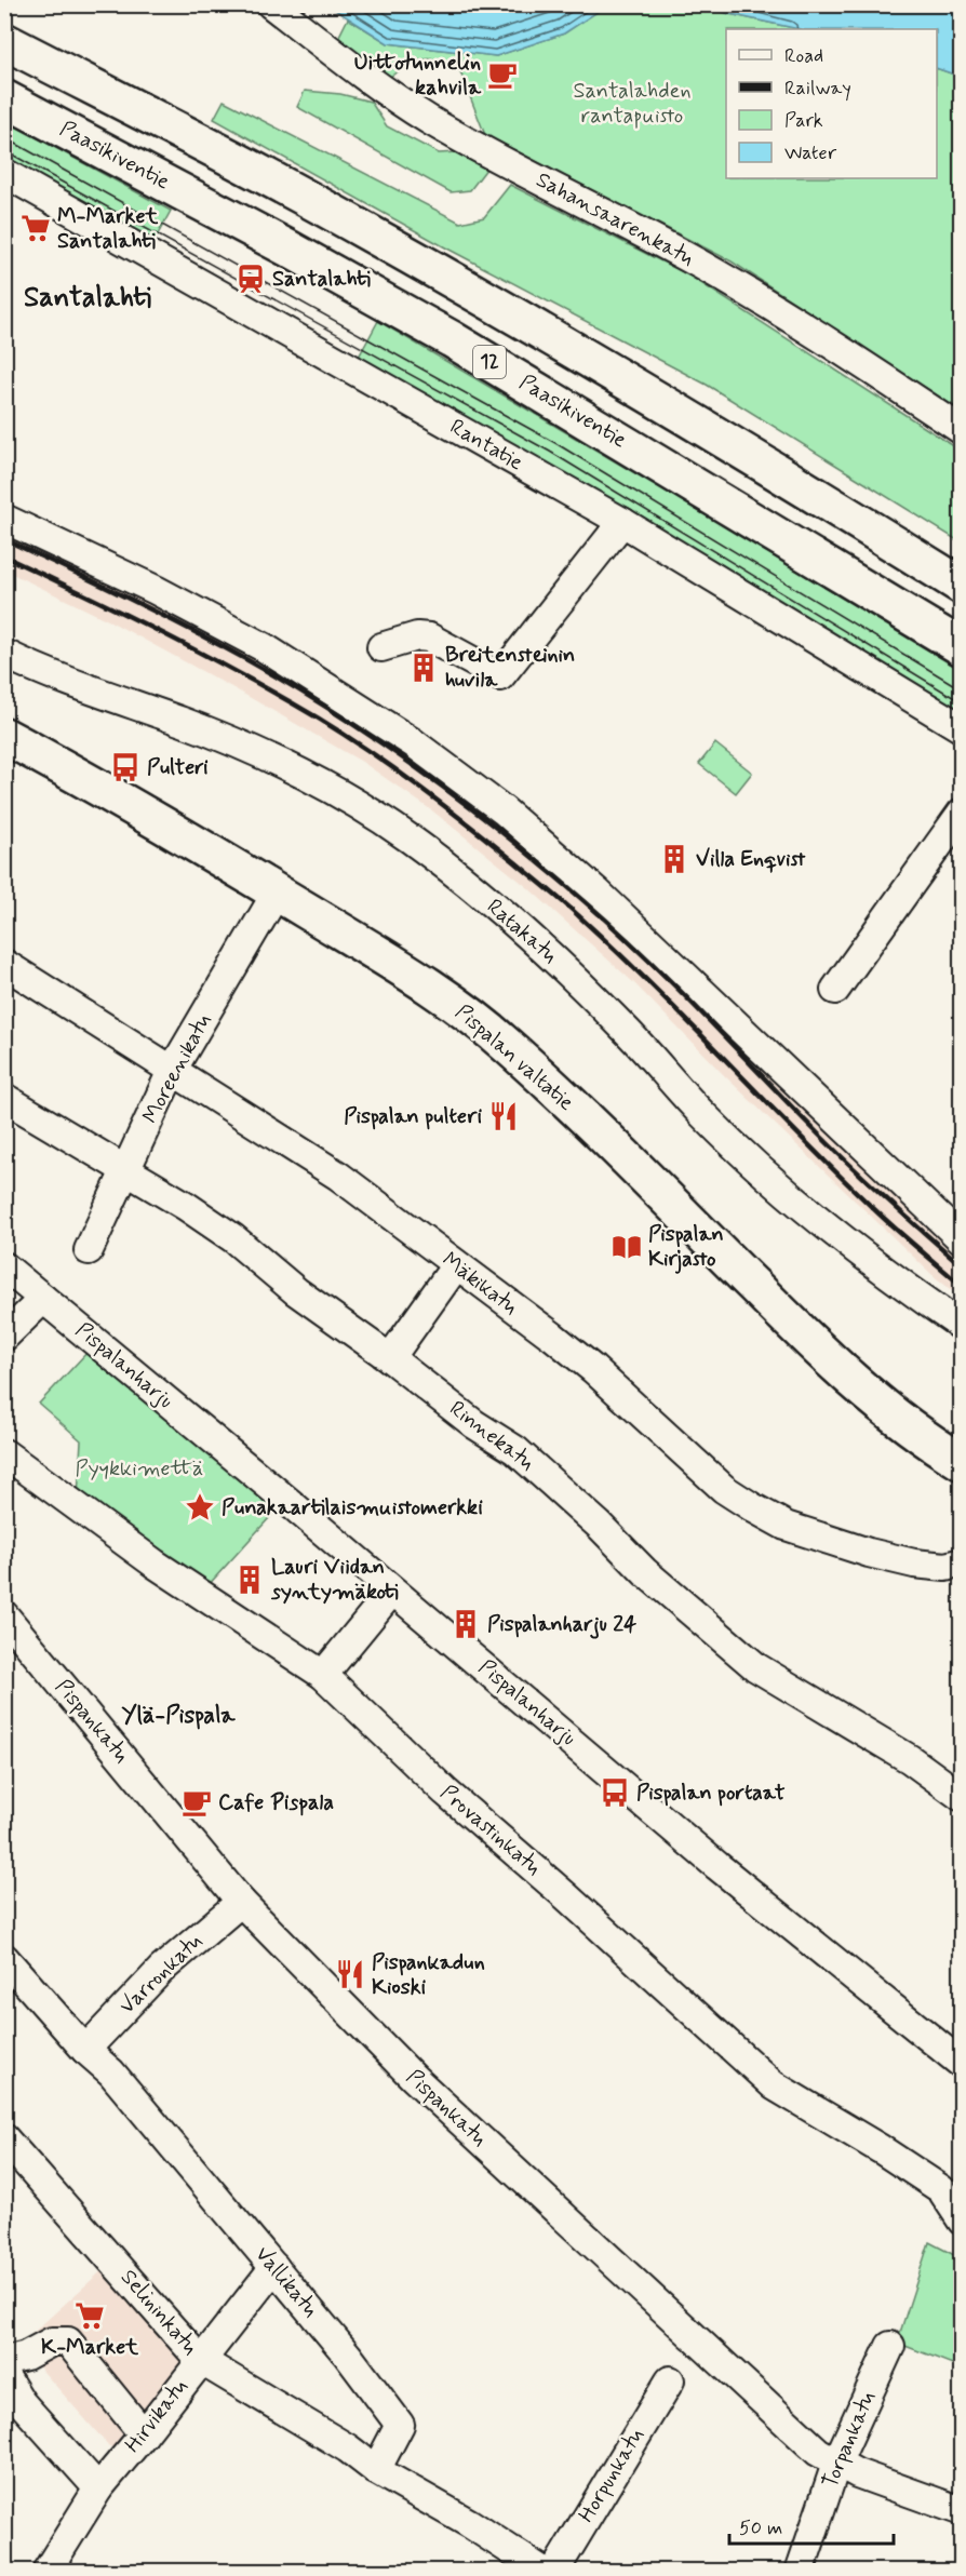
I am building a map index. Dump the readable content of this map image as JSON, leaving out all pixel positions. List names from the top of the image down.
{
  "streets": {
    "main road": ["Paasikiventie", "12", "Pispalan valtatie"],
    "street": [
      "Sahansaarenkatu",
      "Rantatie",
      "Ratakatu",
      "Moreenikatu",
      "Mäkikatu",
      "Pispalanharju",
      "Rinnekatu",
      "Pispankatu",
      "Provastinkatu",
      "Varronkatu",
      "Vallikatu",
      "Selininkatu",
      "Hirvikatu",
      "Torpankatu",
      "Horpunkatu"
    ]
  },
  "crossings": [
    ["Pispalan valtatie", "Moreenikatu"],
    ["Moreenikatu", "Mäkikatu"],
    ["Moreenikatu", "Rinnekatu"],
    ["Pispankatu", "Varronkatu"],
    ["Pispankatu", "Torpankatu"],
    ["Varronkatu", "Vallikatu"],
    ["Vallikatu", "Selininkatu"],
    ["Vallikatu", "Hirvikatu"],
    ["Selininkatu", "Hirvikatu"]
  ],
  "districts": ["Santalahti", "Ylä-Pispala"],
  "parks": ["Santalahden rantapuisto", "Pyykkimettä"],
  "places": {
    "cafe": ["Uittotunnelin kahvila", "Cafe Pispala"],
    "supermarket": ["M-Market Santalahti", "K-Market"],
    "station": ["Santalahti"],
    "building": [
      "Breitensteinin huvila",
      "Villa Enqvist",
      "Lauri Viidan syntymäkoti",
      "Pispalanharju 24"
    ],
    "bus stop": ["Pulteri", "Pispalan portaat"],
    "restaurant": ["Pispalan pulteri", "Pispankadun Kioski"],
    "library": ["Pispalan Kirjasto"],
    "place": ["Punakaartilaismuistomerkki"]
  },
  "legend": [
    "Road",
    "Railway",
    "Park",
    "Water"
  ],
  "scale_bar": "50 m"
}
